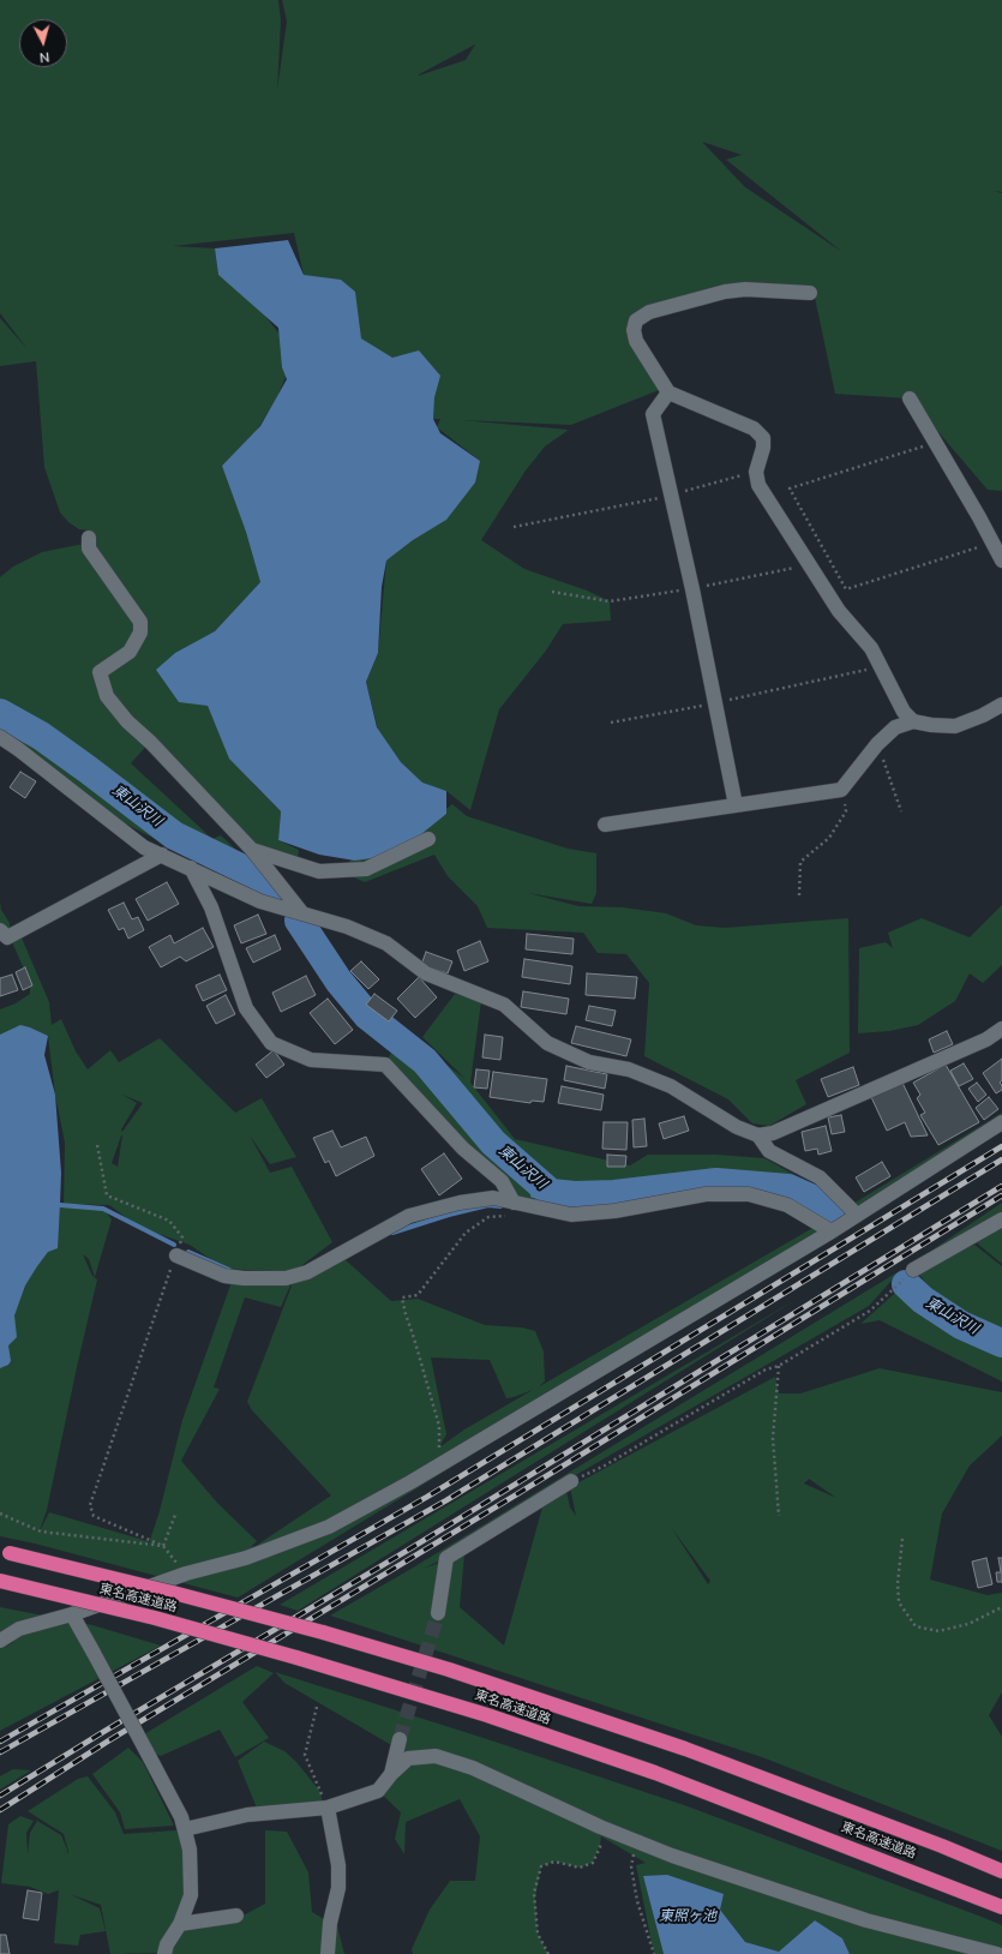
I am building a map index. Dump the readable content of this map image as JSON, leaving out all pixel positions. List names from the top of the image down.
{
  "streets": {
    "highway": ["東名高速道路"]
  },
  "water": ["東山沢川", "東照ヶ池"],
  "north": "bottom"
}
